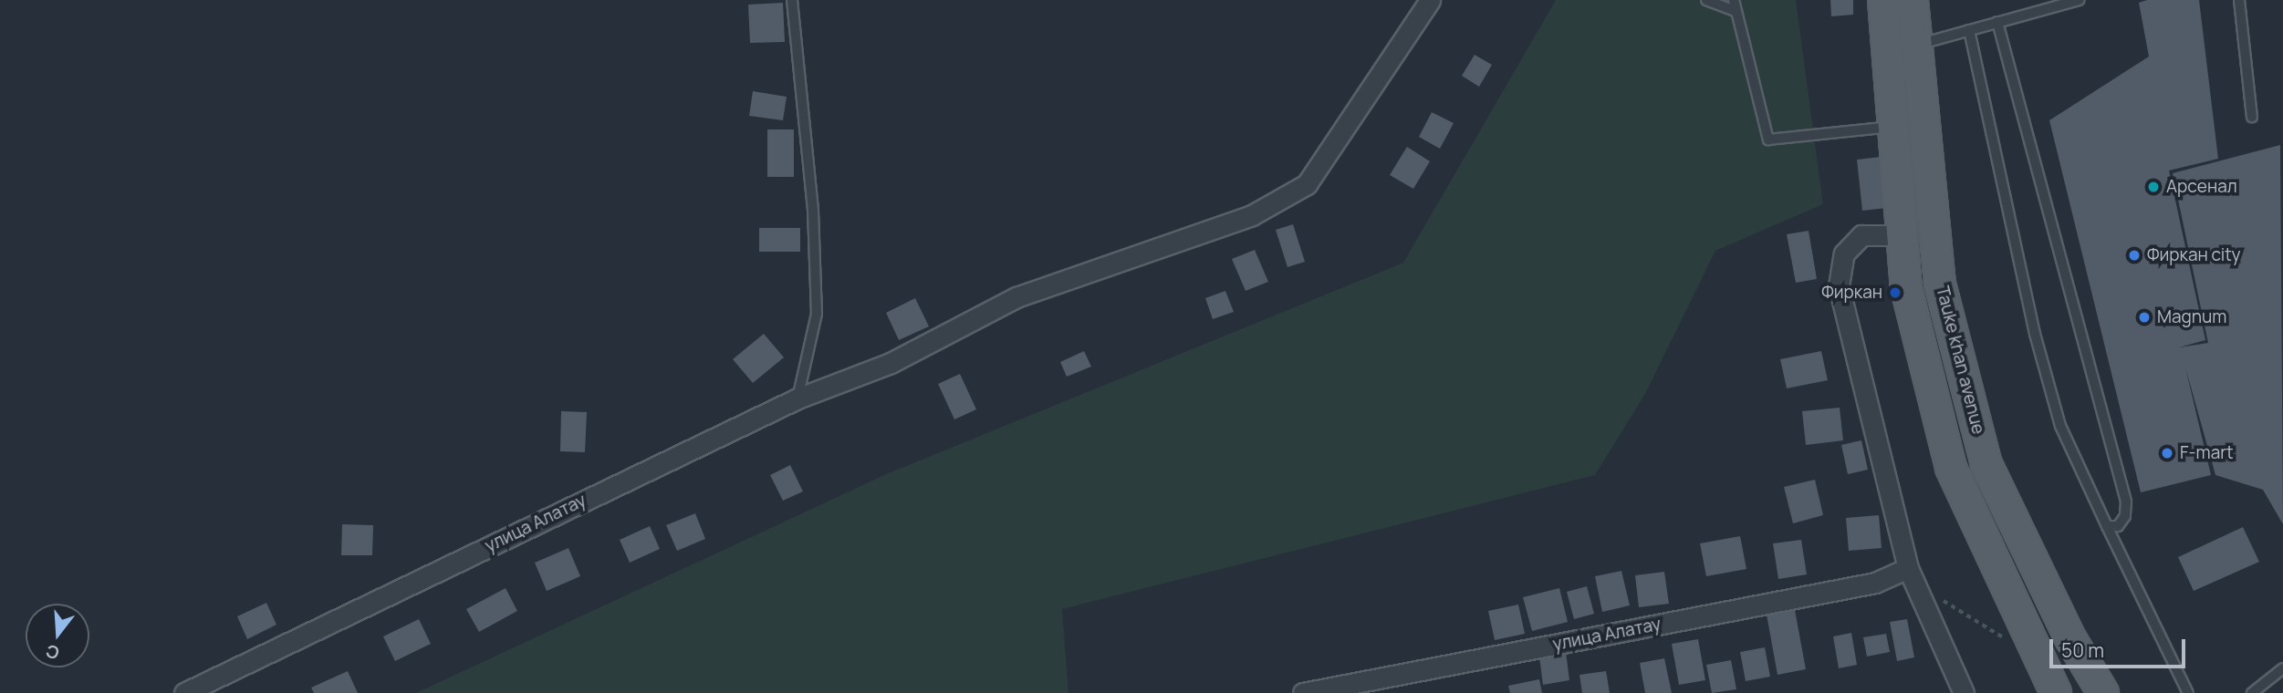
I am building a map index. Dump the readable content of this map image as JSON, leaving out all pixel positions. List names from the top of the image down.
{
  "streets": {
    "main road": ["Tauke khan avenue"],
    "street": ["улица Алатау"]
  },
  "places": [
    "Арсенал",
    "Фиркан city",
    "Фиркан",
    "Magnum",
    "F-mart"
  ],
  "scale_bar": "50 m",
  "north": "bottom"
}
